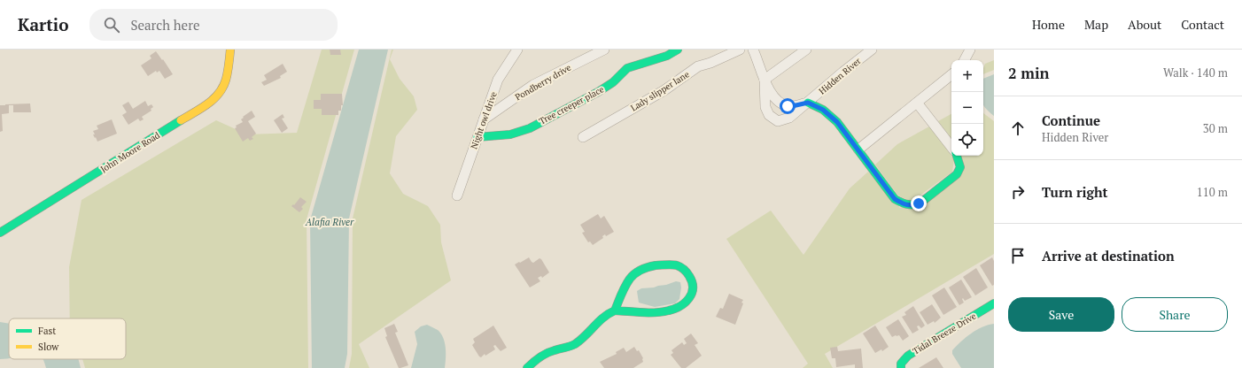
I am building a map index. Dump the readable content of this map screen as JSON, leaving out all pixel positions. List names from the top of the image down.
{
  "streets": {
    "street": [
      "Hidden River",
      "Pondberry drive",
      "Lady slipper lane",
      "Tree creeper place",
      "Night owl drive",
      "John Moore Road",
      "Tidal Breeze Drive"
    ]
  },
  "crossings": [
    ["Pondberry drive", "Night owl drive"],
    ["Tree creeper place", "Night owl drive"]
  ],
  "water": ["Alafia River"],
  "legend": ["Fast", "Slow"],
  "page": {
    "header": "Kartio",
    "search": "Search here",
    "nav": [
      "Home",
      "Map",
      "About",
      "Contact"
    ],
    "heading": ["2 min", "Walk · 140 m"],
    "map_buttons": ["+", "−"],
    "list": [
      ["Continue", "Hidden River", "30 m"],
      ["Turn right", "110 m"],
      "Arrive at destination"
    ],
    "buttons": ["Save", "Share"]
  }
}
